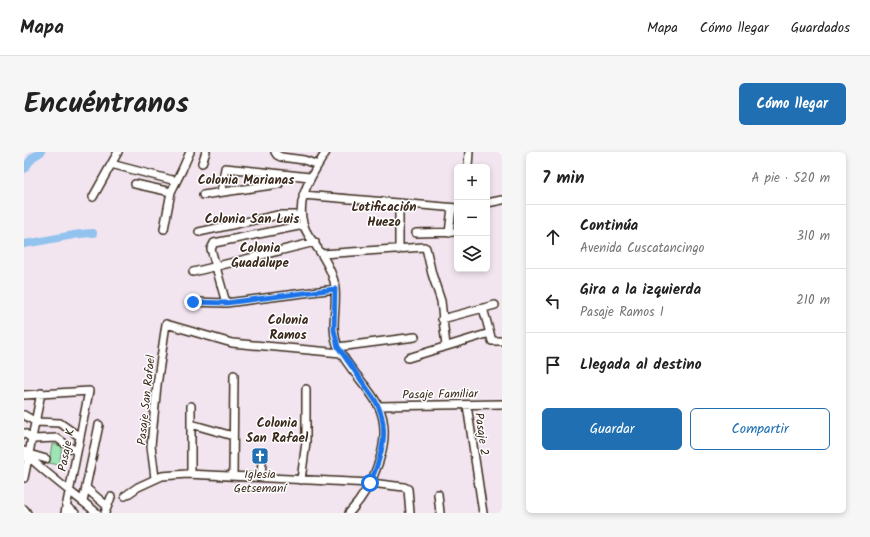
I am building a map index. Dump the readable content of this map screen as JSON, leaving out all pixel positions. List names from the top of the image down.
{
  "streets": {
    "street": [
      "Pasaje Familiar",
      "Pasaje San Rafael",
      "Pasaje 2",
      "Pasaje K"
    ]
  },
  "crossings": [
    ["Pasaje Familiar", "Pasaje 2"]
  ],
  "districts": [
    "Colonia Marianas",
    "Lotificación Huezo",
    "Colonia San Luis",
    "Colonia Guadalupe",
    "Colonia Ramos",
    "Colonia San Rafael"
  ],
  "places": {
    "church": ["Iglesia Getsemaní"]
  },
  "page": {
    "header": "Mapa",
    "nav": ["Mapa", "Cómo llegar", "Guardados"],
    "title": "Encuéntranos",
    "buttons": [
      "Cómo llegar",
      ["Guardar", "Compartir"]
    ],
    "heading": ["7 min", "A pie · 520 m"],
    "map_buttons": ["+", "−"],
    "list": [
      ["Continúa", "Avenida Cuscatancingo", "310 m"],
      ["Gira a la izquierda", "Pasaje Ramos 1", "210 m"],
      "Llegada al destino"
    ]
  }
}
